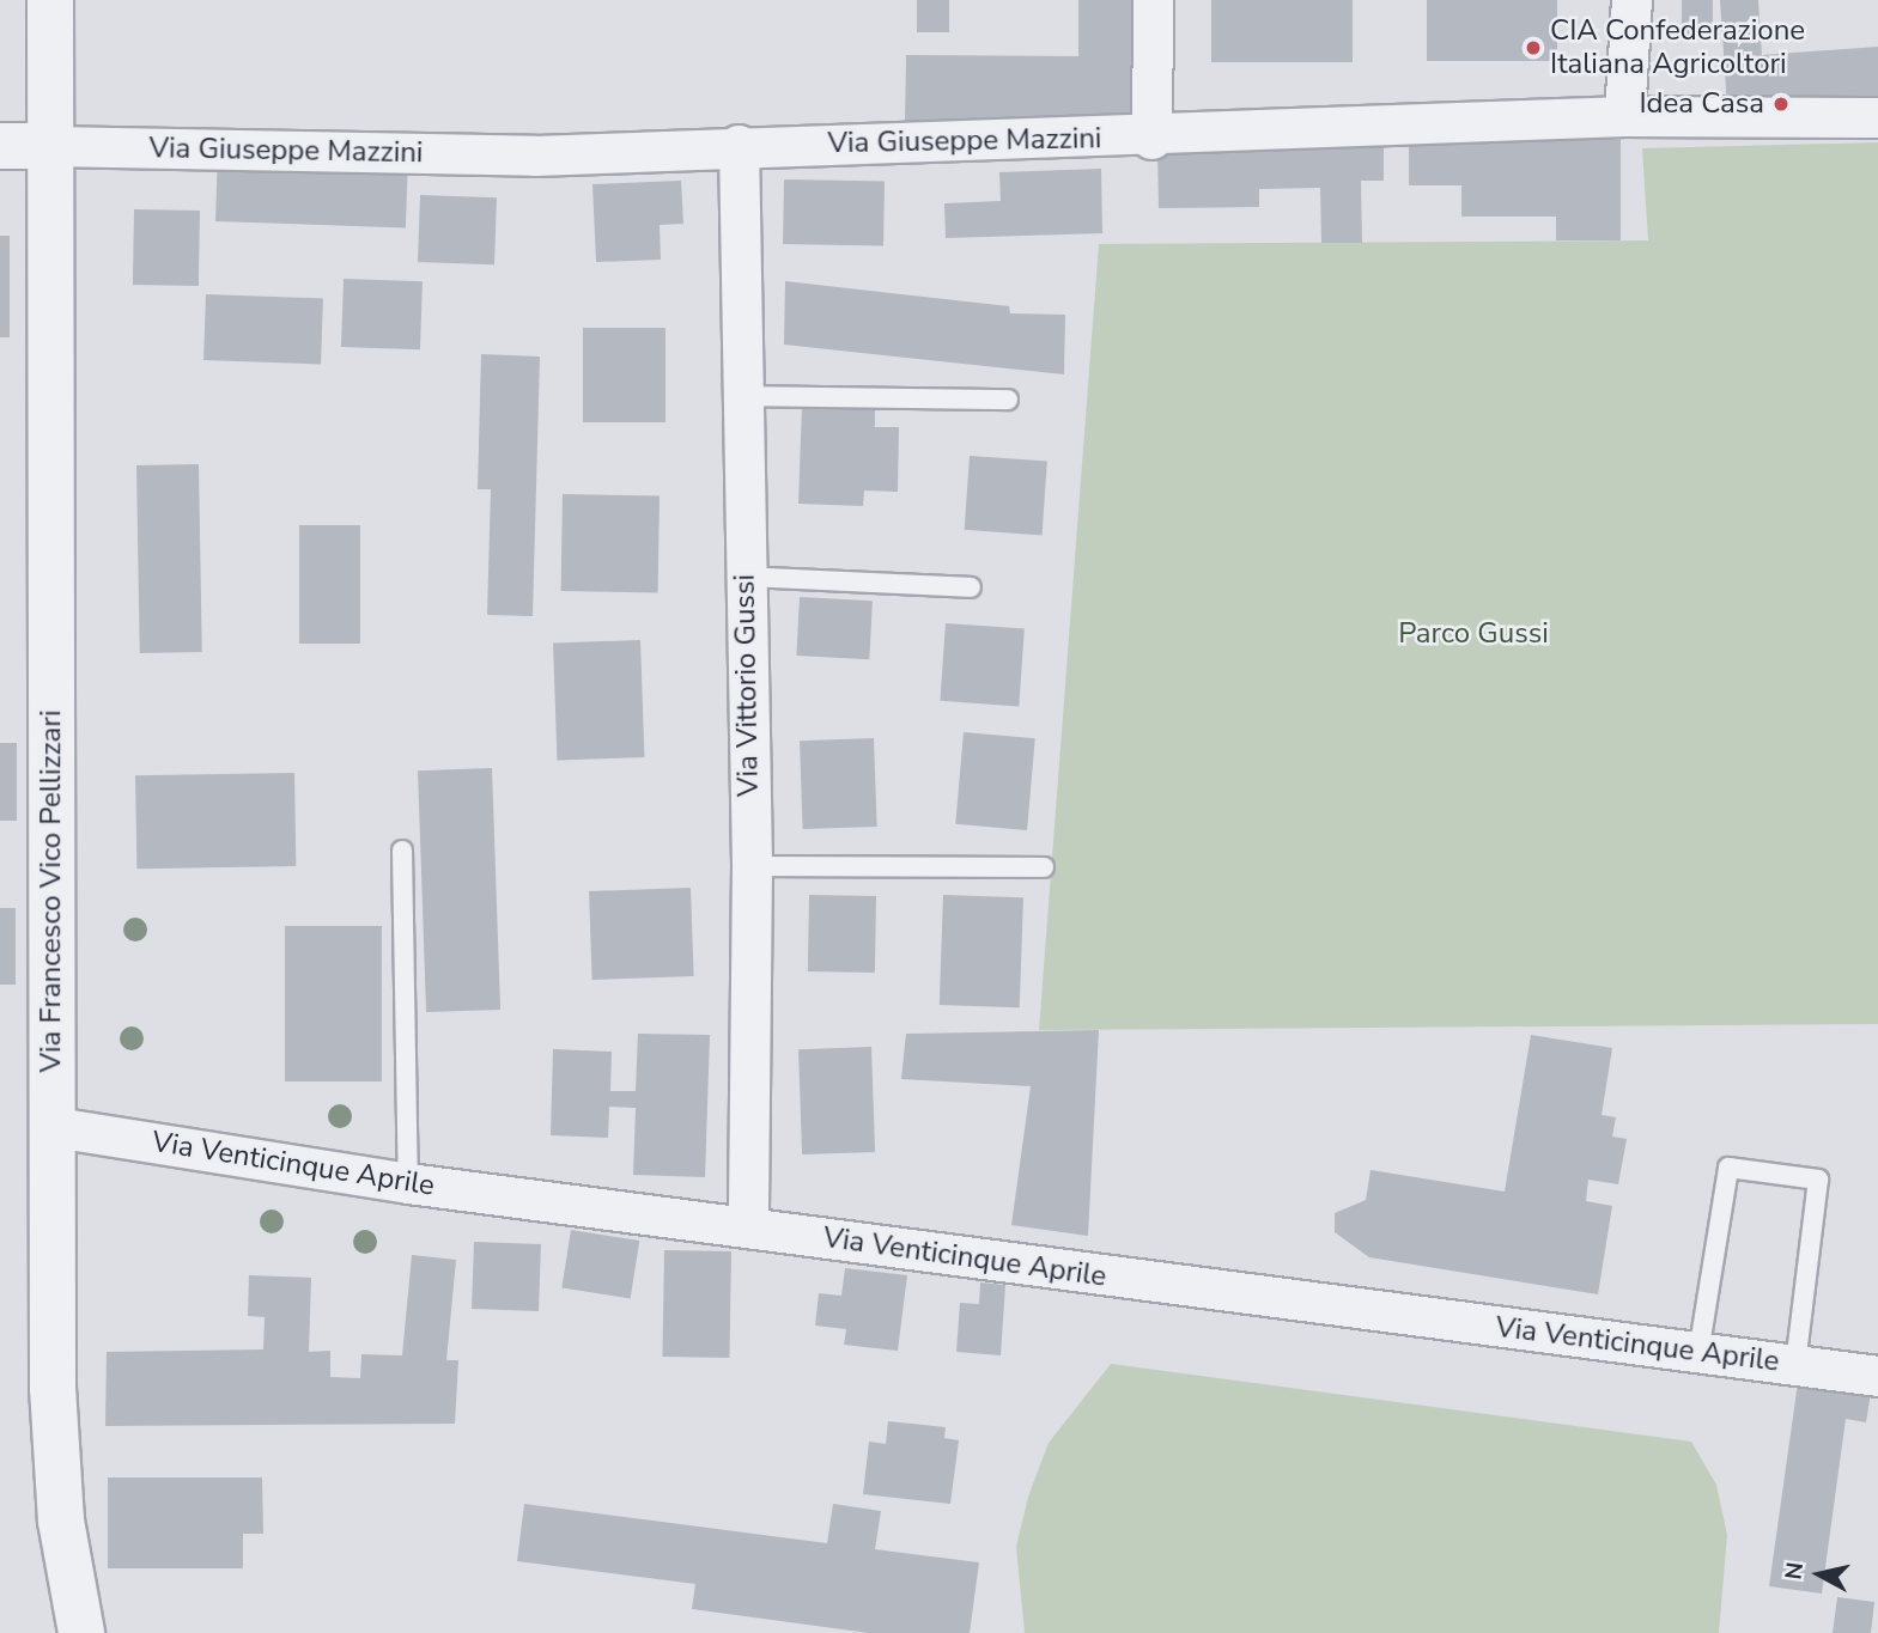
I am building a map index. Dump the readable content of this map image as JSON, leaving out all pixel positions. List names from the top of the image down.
{
  "streets": {
    "street": [
      "Via Giuseppe Mazzini",
      "Via Vittorio Gussi",
      "Via Francesco Vico Pellizzari",
      "Via Venticinque Aprile"
    ]
  },
  "crossings": [
    ["Via Giuseppe Mazzini", "Via Vittorio Gussi"],
    ["Via Giuseppe Mazzini", "Via Francesco Vico Pellizzari"],
    ["Via Vittorio Gussi", "Via Venticinque Aprile"],
    ["Via Francesco Vico Pellizzari", "Via Venticinque Aprile"]
  ],
  "parks": ["Parco Gussi"],
  "places": ["CIA Confederazione Italiana Agricoltori", "Idea Casa"],
  "north": "left"
}
